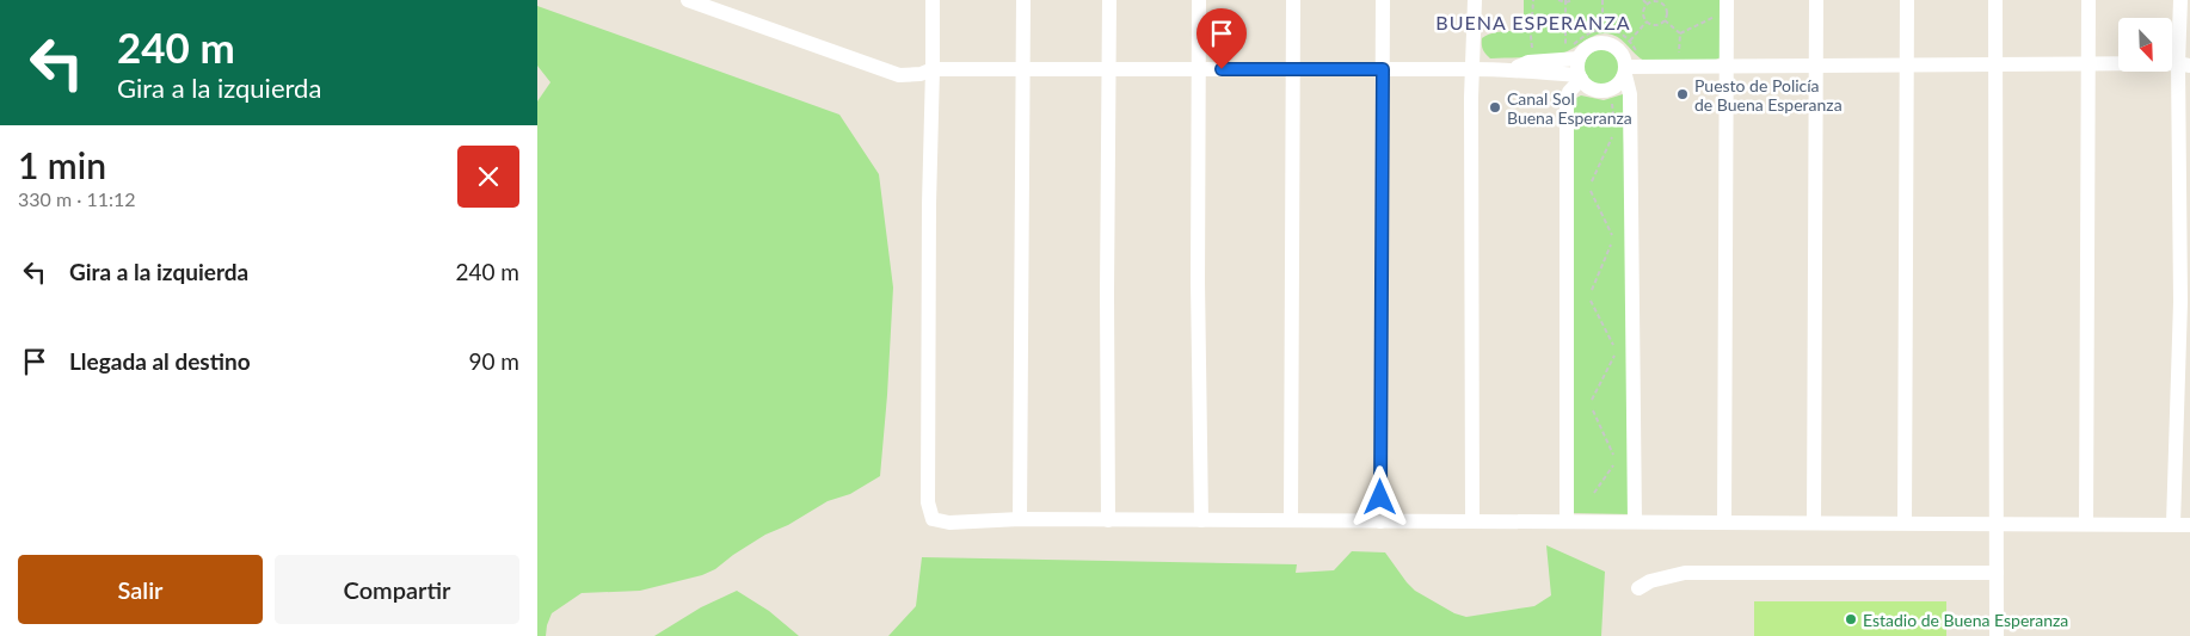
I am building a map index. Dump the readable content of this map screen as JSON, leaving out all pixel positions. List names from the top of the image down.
{
  "districts": ["BUENA ESPERANZA"],
  "places": ["Puesto de Policía de Buena Esperanza", "Canal Sol Buena Esperanza", "Estadio de Buena Esperanza"],
  "north": "bottom right",
  "page": {
    "turn": ["240 m", "Gira a la izquierda"],
    "heading": ["1 min", "330 m · 11:12"],
    "list": [
      {
        "name": "Gira a la izquierda",
        "value": "240 m"
      },
      {
        "name": "Llegada al destino",
        "value": "90 m"
      }
    ],
    "buttons": ["Salir", "Compartir"]
  }
}
